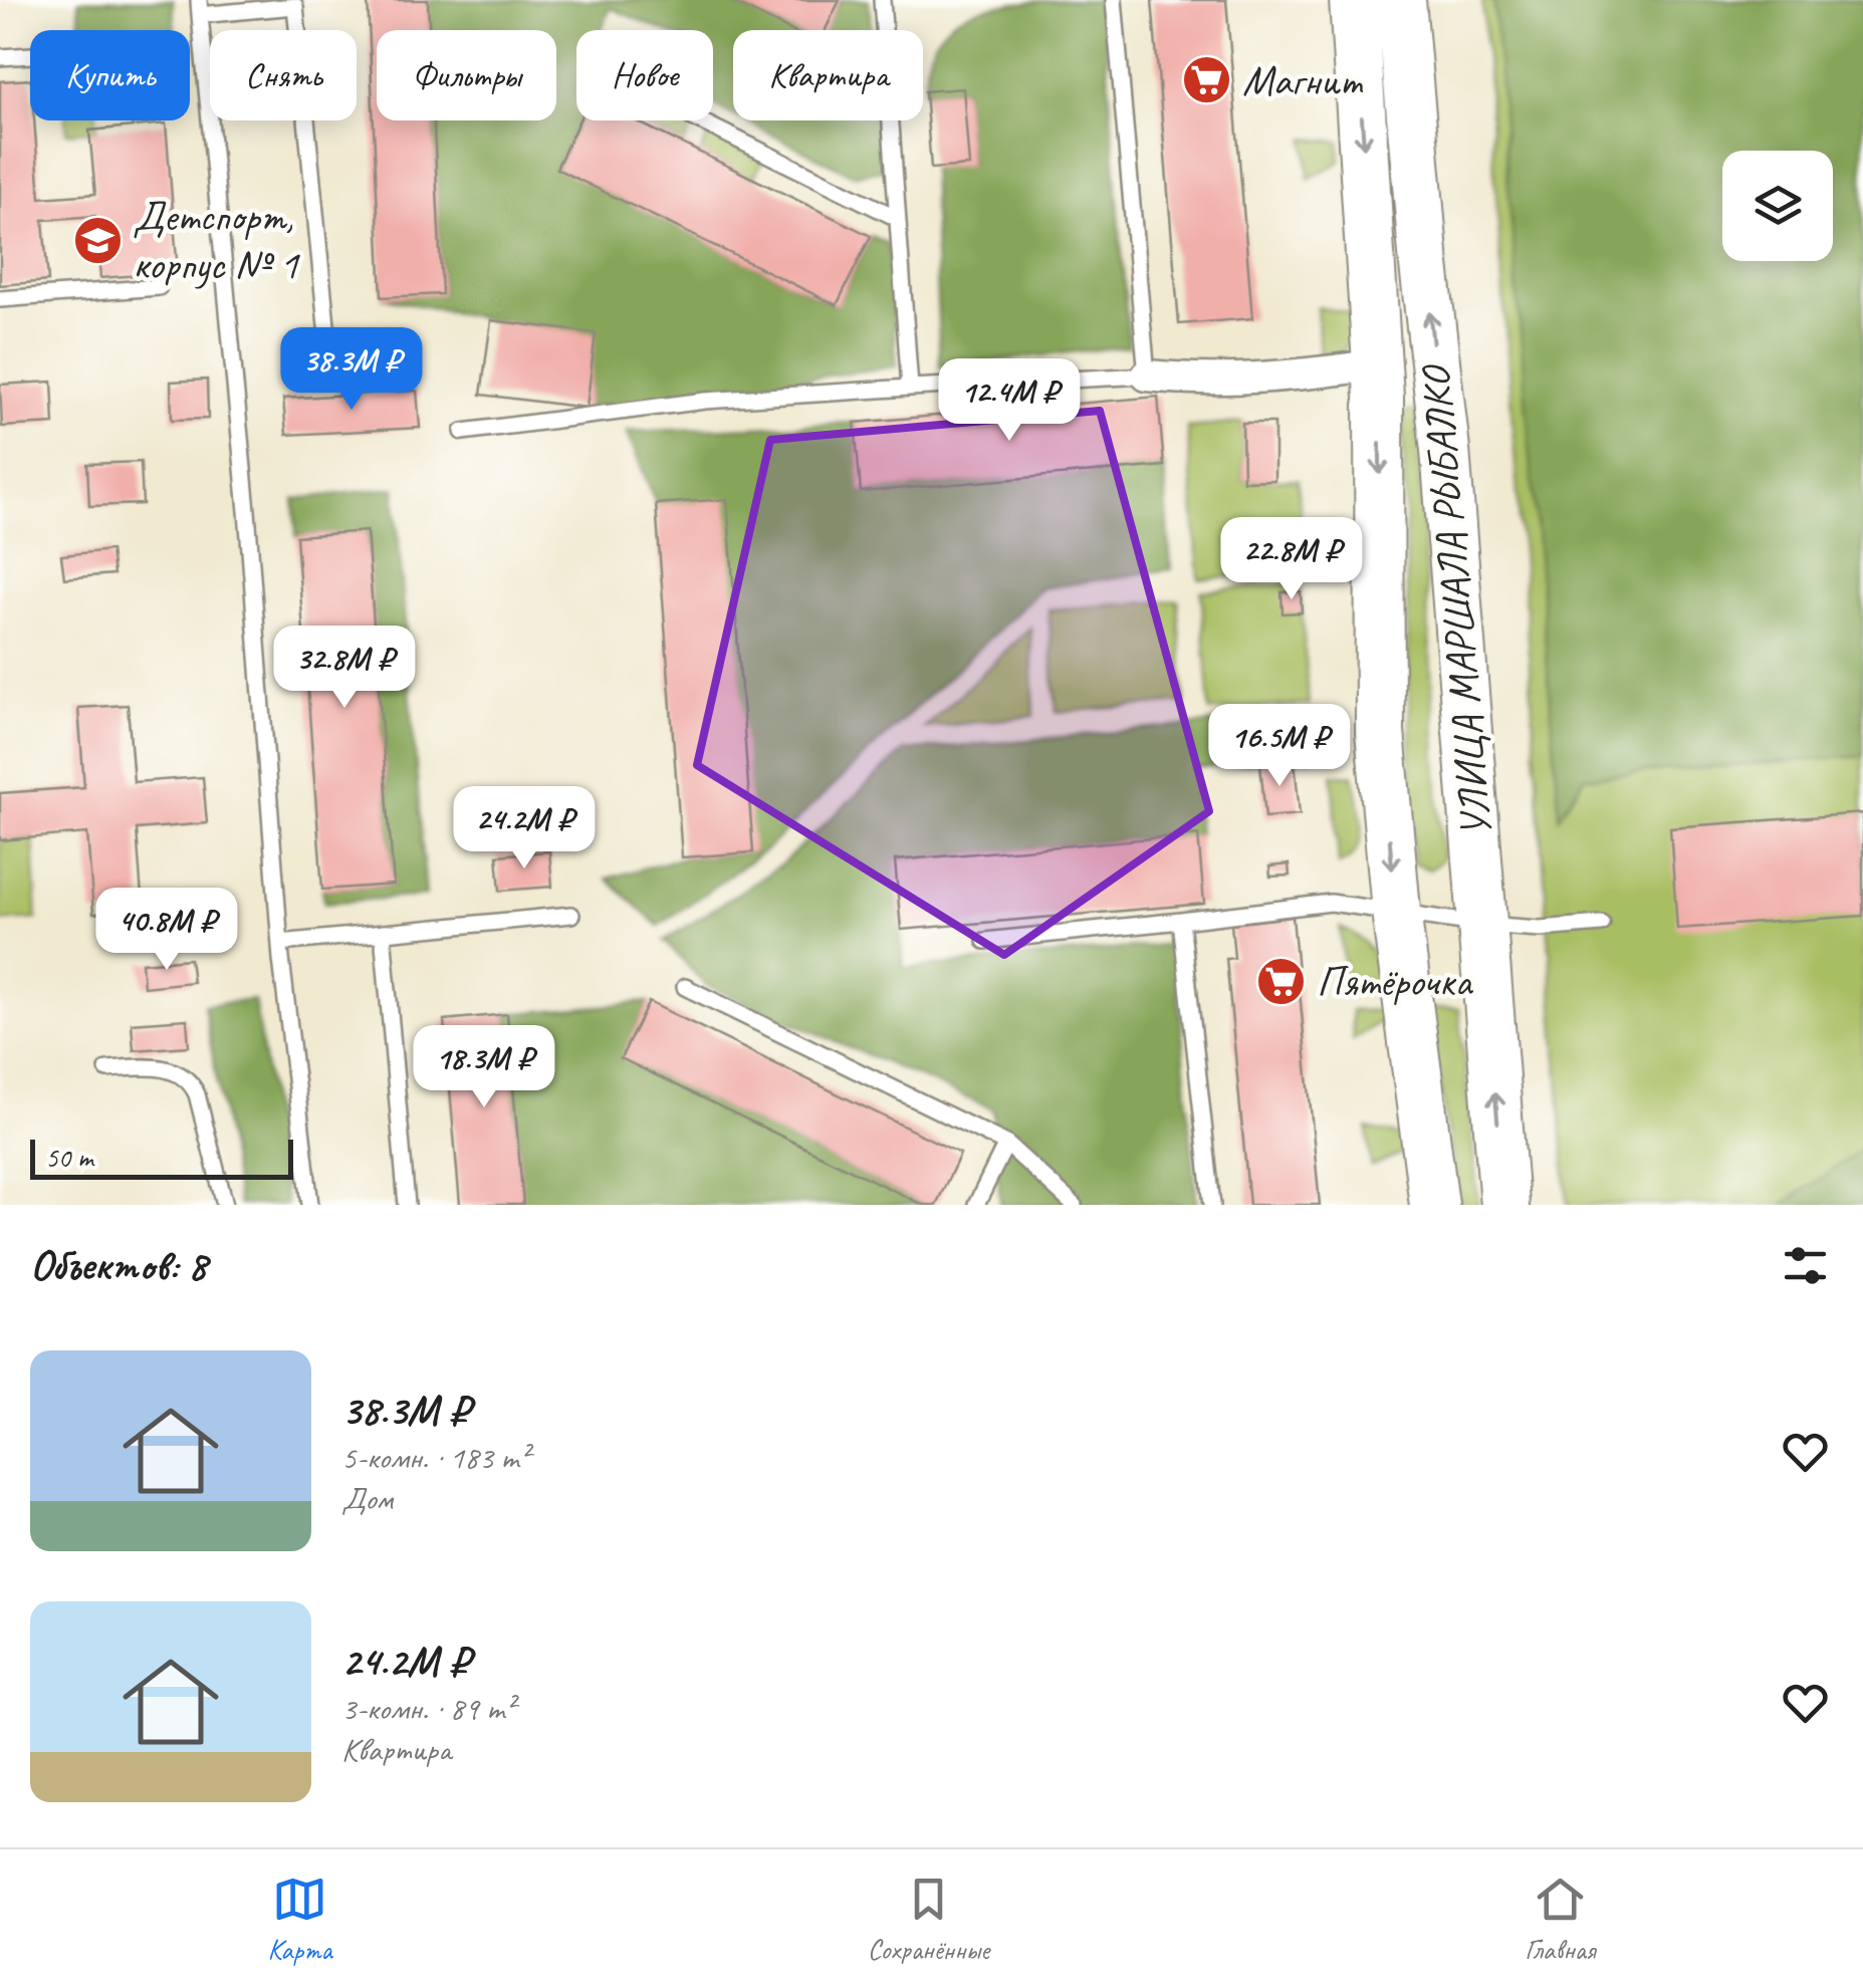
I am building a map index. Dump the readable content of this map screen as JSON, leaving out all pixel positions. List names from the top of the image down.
{
  "streets": {
    "main road": ["УЛИЦА МАРШАЛА РЫБАЛКО"]
  },
  "places": {
    "supermarket": ["Магнит", "Пятёрочка"],
    "school or university": ["Детспорт, корпус № 1"]
  },
  "scale_bar": "50 m",
  "page": {
    "chip": [
      "Купить",
      "Снять",
      "Фильтры",
      "Новое",
      "Квартира"
    ],
    "price": [
      "38.3M ₽",
      "12.4M ₽",
      "22.8M ₽",
      "32.8M ₽",
      "16.5M ₽",
      "24.2M ₽",
      "40.8M ₽",
      "18.3M ₽"
    ],
    "scale": "50 m",
    "heading": "Объектов: 8",
    "list": [
      {
        "name": "38.3M ₽",
        "note": "5-комн. · 183 m² · Дом"
      },
      {
        "name": "24.2M ₽",
        "note": "3-комн. · 89 m² · Квартира"
      }
    ],
    "tabs": ["Карта", "Сохранённые", "Главная"]
  }
}
